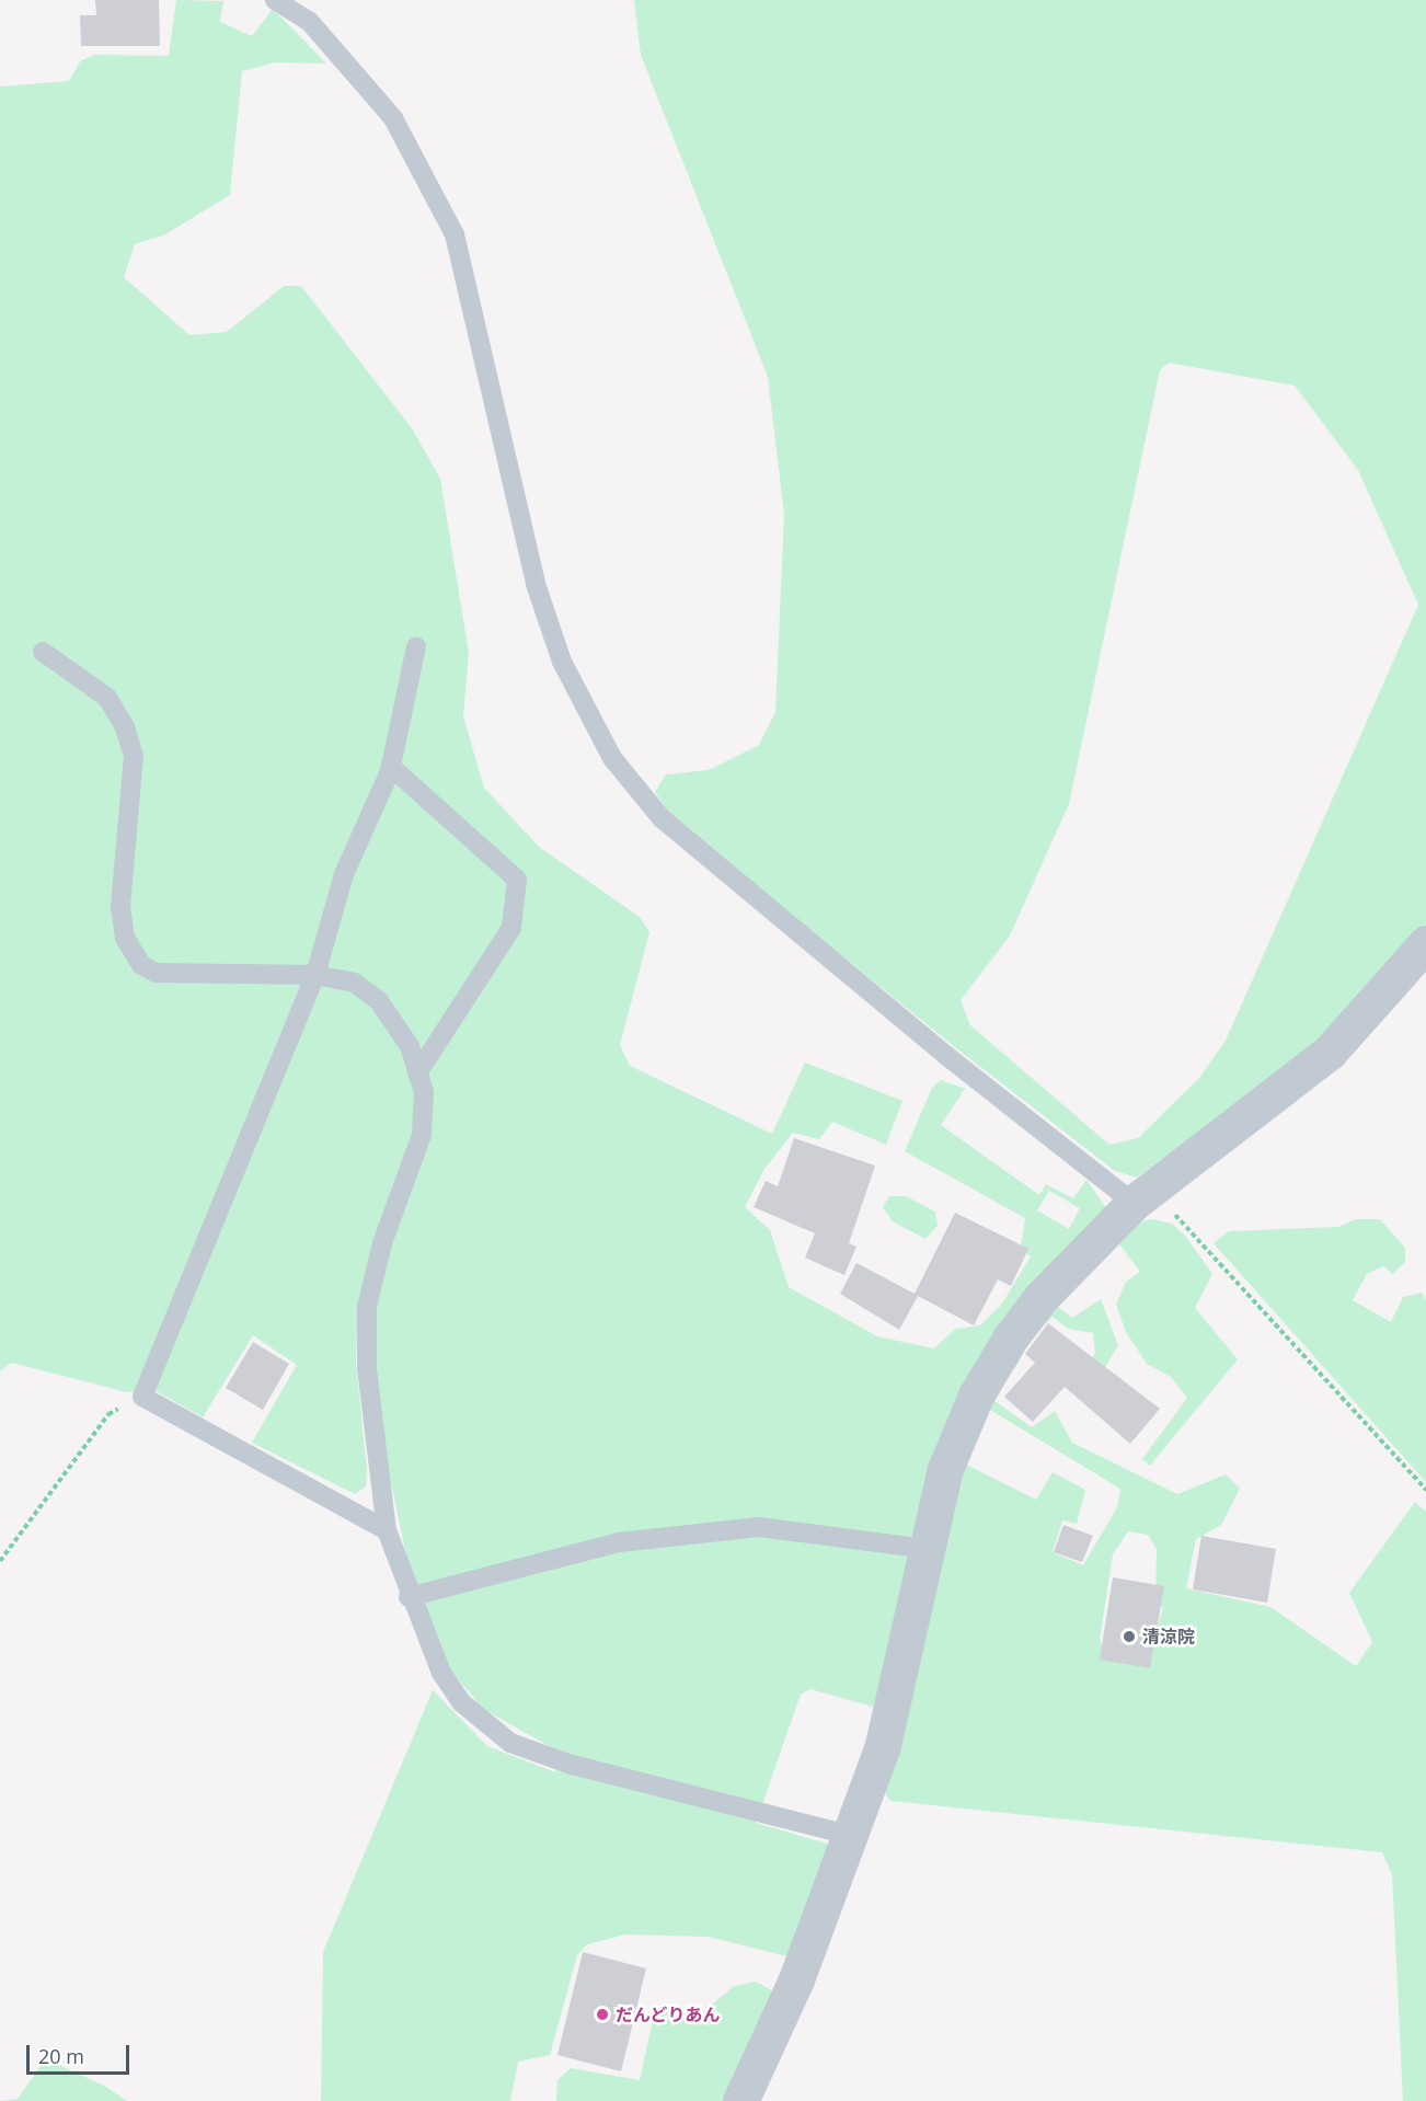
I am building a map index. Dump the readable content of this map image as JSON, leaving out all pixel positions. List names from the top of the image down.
{
  "places": ["清涼院", "だんどりあん"],
  "scale_bar": "20 m"
}
